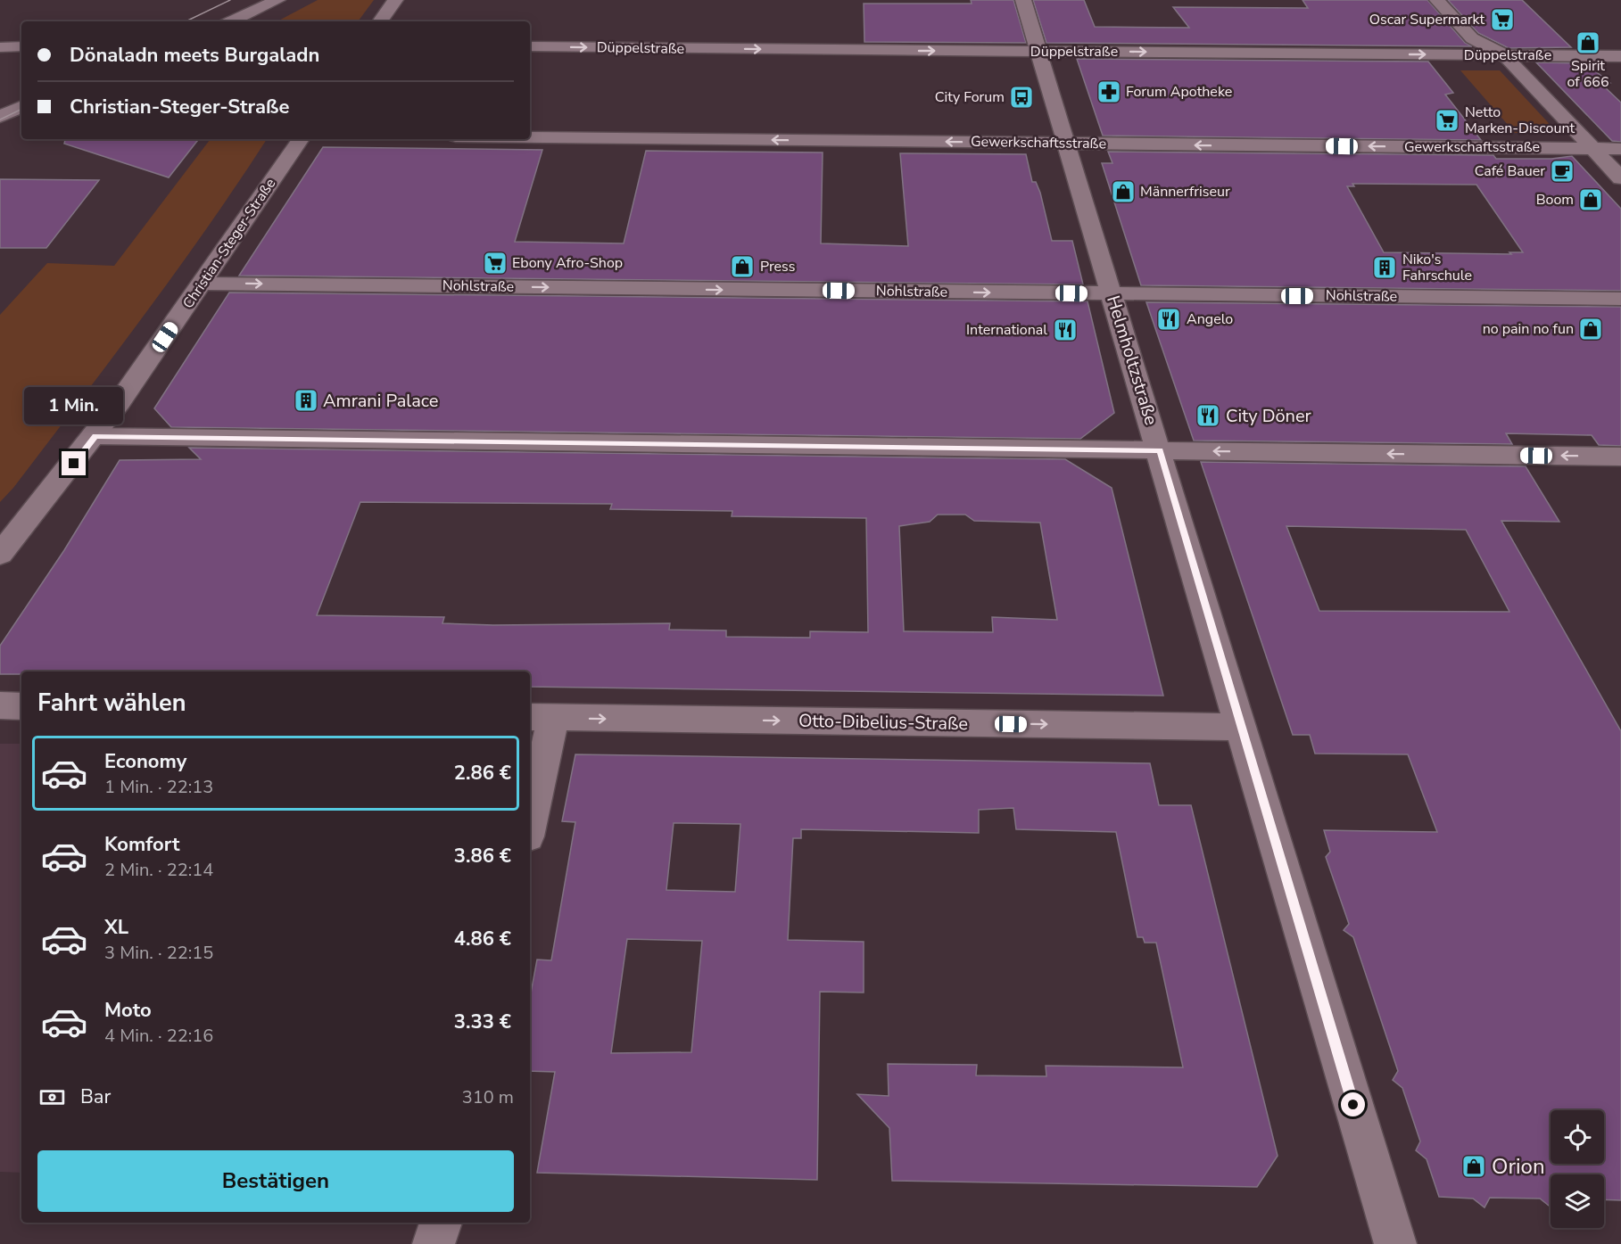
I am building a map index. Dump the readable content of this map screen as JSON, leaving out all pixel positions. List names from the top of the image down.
{
  "streets": {
    "street": [
      "Düppelstraße",
      "Gewerkschaftsstraße",
      "Christian-Steger-Straße",
      "Nohlstraße",
      "Helmholtzstraße",
      "Otto-Dibelius-Straße"
    ]
  },
  "crossings": [
    ["Düppelstraße", "Helmholtzstraße"],
    ["Gewerkschaftsstraße", "Helmholtzstraße"],
    ["Christian-Steger-Straße", "Nohlstraße"],
    ["Nohlstraße", "Helmholtzstraße"],
    ["Helmholtzstraße", "Otto-Dibelius-Straße"]
  ],
  "one_way": ["Düppelstraße", "Gewerkschaftsstraße", "Otto-Dibelius-Straße"],
  "places": {
    "supermarket": ["Oscar Supermarkt", "Netto Marken-Discount", "Ebony Afro-Shop"],
    "shop": [
      "Spirit of 666",
      "Männerfriseur",
      "Boom",
      "Press",
      "no pain no fun",
      "Orion"
    ],
    "pharmacy": ["Forum Apotheke"],
    "bus stop": ["City Forum"],
    "cafe": ["Café Bauer"],
    "building": ["Niko's Fahrschule", "Amrani Palace"],
    "restaurant": ["Angelo", "International", "City Döner"]
  },
  "page": {
    "banner": ["Dönaladn meets Burgaladn", "Christian-Steger-Straße"],
    "bubble": "1 Min.",
    "heading": "Fahrt wählen",
    "list": [
      {
        "name": "Economy",
        "note": "1 Min. · 22:13",
        "value": "2.86 €"
      },
      {
        "name": "Komfort",
        "note": "2 Min. · 22:14",
        "value": "3.86 €"
      },
      {
        "name": "XL",
        "note": "3 Min. · 22:15",
        "value": "4.86 €"
      },
      {
        "name": "Moto",
        "note": "4 Min. · 22:16",
        "value": "3.33 €"
      }
    ],
    "pay": ["Bar", "310 m"],
    "buttons": "Bestätigen"
  }
}
